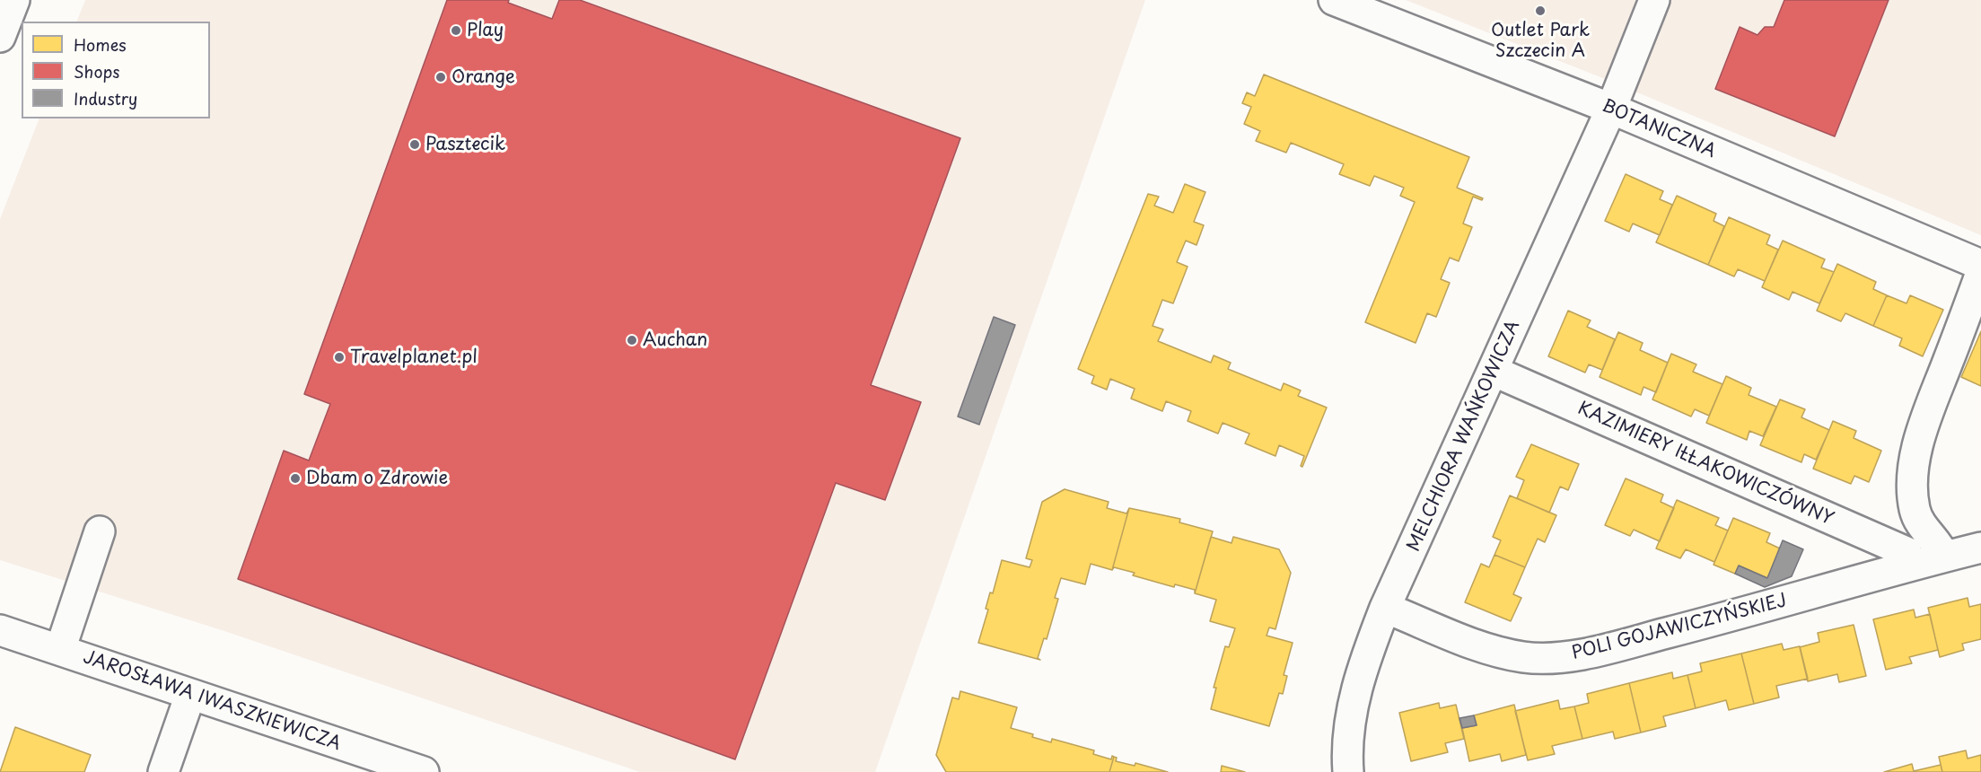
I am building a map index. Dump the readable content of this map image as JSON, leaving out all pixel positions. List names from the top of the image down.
{
  "streets": {
    "street": [
      "BOTANICZNA",
      "MELCHIORA WAŃKOWICZA",
      "KAZIMIERY IŁŁAKOWICZÓWNY",
      "POLI GOJAWICZYŃSKIEJ",
      "JAROSŁAWA IWASZKIEWICZA"
    ]
  },
  "crossings": [
    ["BOTANICZNA", "MELCHIORA WAŃKOWICZA"],
    ["MELCHIORA WAŃKOWICZA", "KAZIMIERY IŁŁAKOWICZÓWNY"],
    ["MELCHIORA WAŃKOWICZA", "POLI GOJAWICZYŃSKIEJ"],
    ["KAZIMIERY IŁŁAKOWICZÓWNY", "POLI GOJAWICZYŃSKIEJ"]
  ],
  "places": [
    "Outlet Park Szczecin A",
    "Play",
    "Orange",
    "Pasztecik",
    "Auchan",
    "Travelplanet.pl",
    "Dbam o Zdrowie"
  ],
  "legend": ["Homes", "Shops", "Industry"]
}
